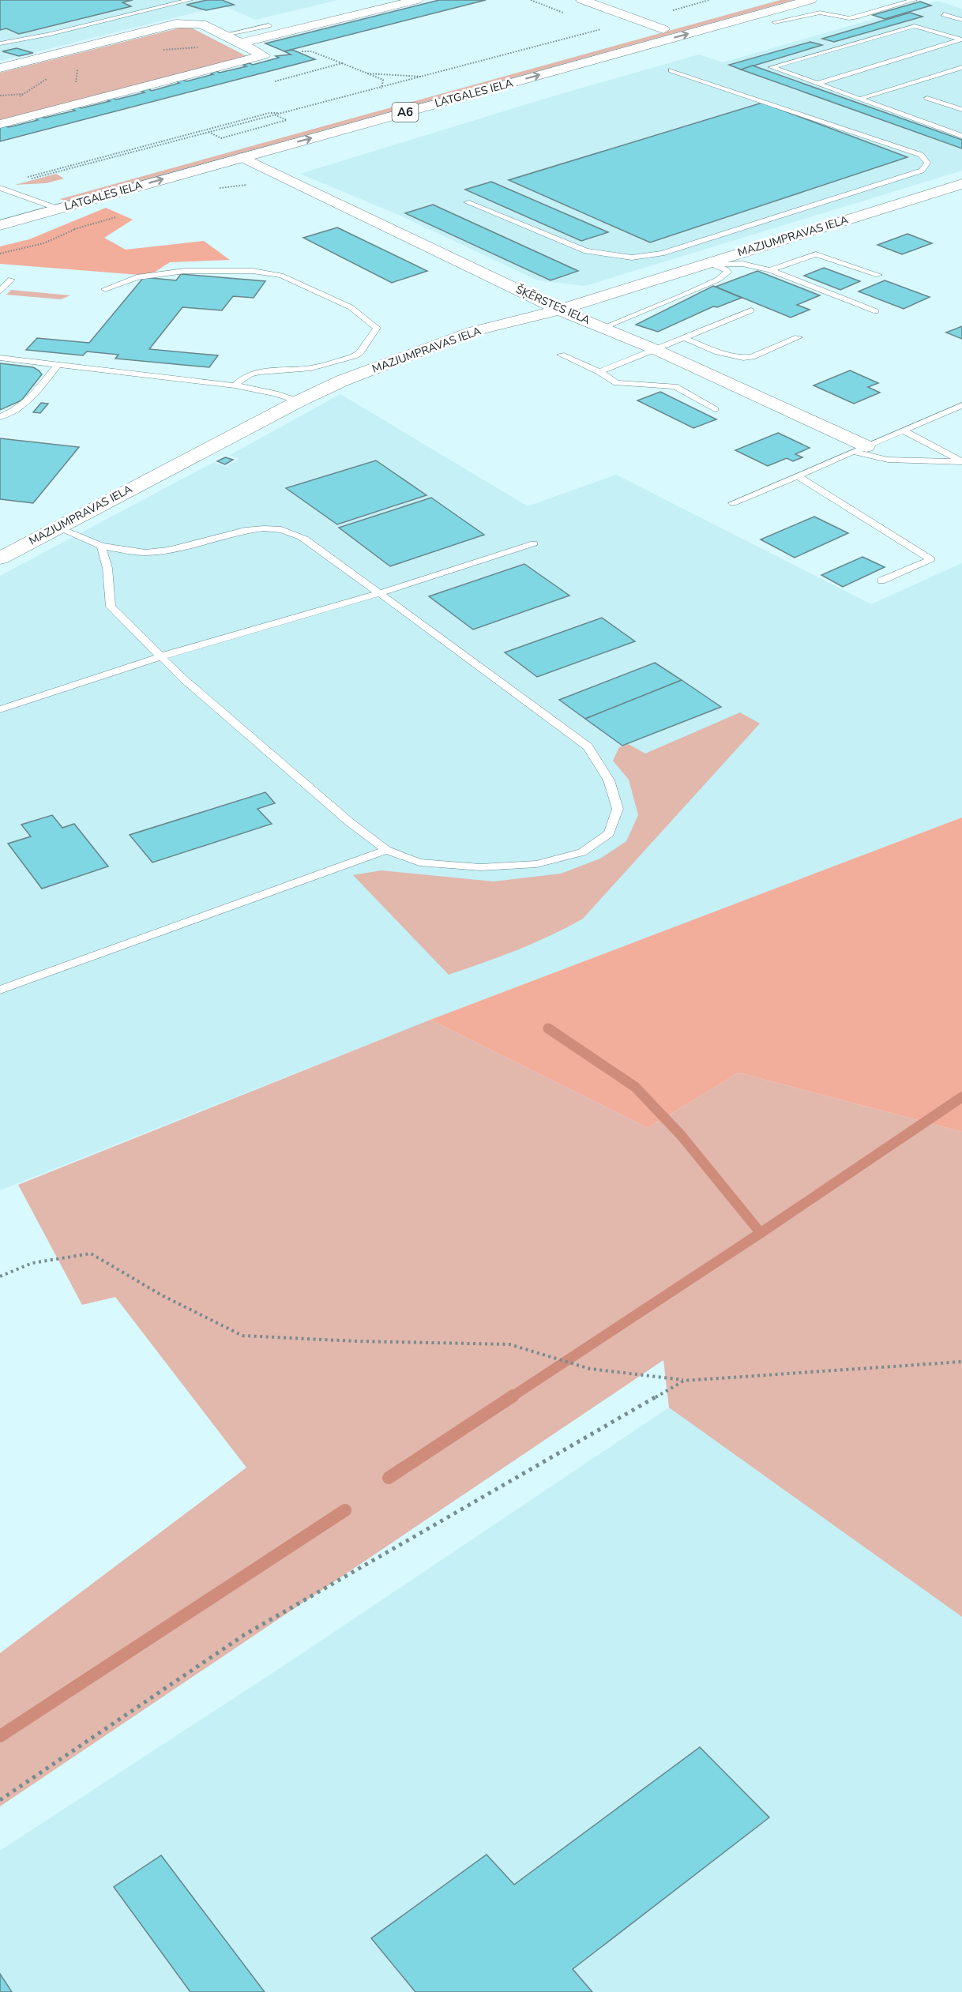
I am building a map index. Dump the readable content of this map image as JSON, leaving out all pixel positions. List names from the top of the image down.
{
  "streets": {
    "highway": ["LATGALES IELA", "A6"],
    "street": ["MAZJUMPRAVAS IELA", "ŠĶĒRSTES IELA"]
  },
  "crossings": [
    ["LATGALES IELA", "ŠĶĒRSTES IELA"],
    ["MAZJUMPRAVAS IELA", "ŠĶĒRSTES IELA"]
  ]
}
